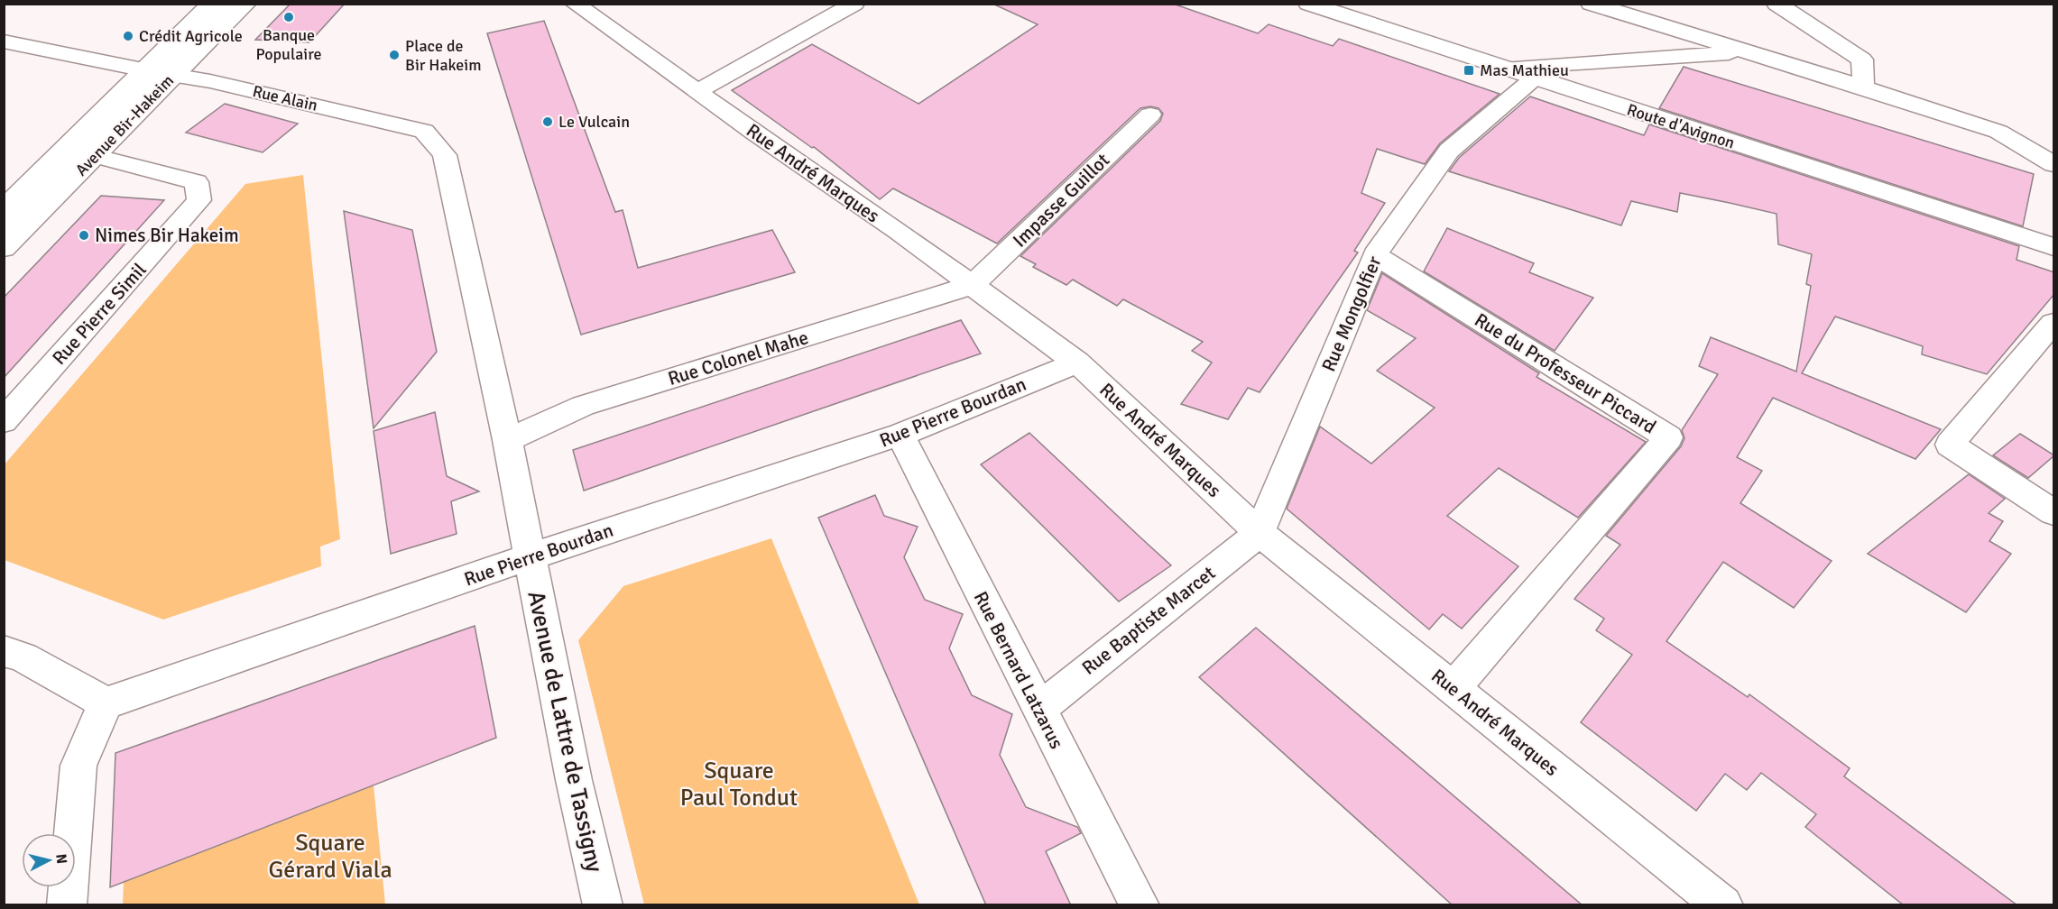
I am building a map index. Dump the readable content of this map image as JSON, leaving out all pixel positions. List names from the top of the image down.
{
  "streets": {
    "street": [
      "Rue Alain",
      "Avenue Bir-Hakeim",
      "Route d'Avignon",
      "Rue André Marques",
      "Impasse Guillot",
      "Rue Pierre Simil",
      "Rue Mongolfier",
      "Rue Colonel Mahe",
      "Rue du Professeur Piccard",
      "Rue Pierre Bourdan",
      "Rue Baptiste Marcet",
      "Rue Bernard Latzarus",
      "Avenue de Lattre de Tassigny"
    ]
  },
  "crossings": [
    ["Rue Alain", "Avenue Bir-Hakeim"],
    ["Rue Alain", "Rue Colonel Mahe"],
    ["Avenue Bir-Hakeim", "Rue Pierre Simil"],
    ["Route d'Avignon", "Rue Mongolfier"],
    ["Rue André Marques", "Impasse Guillot"],
    ["Rue André Marques", "Rue Mongolfier"],
    ["Rue André Marques", "Rue Colonel Mahe"],
    ["Rue André Marques", "Rue du Professeur Piccard"],
    ["Rue André Marques", "Rue Pierre Bourdan"],
    ["Rue André Marques", "Rue Baptiste Marcet"],
    ["Impasse Guillot", "Rue Colonel Mahe"],
    ["Rue Mongolfier", "Rue du Professeur Piccard"],
    ["Rue Mongolfier", "Rue Baptiste Marcet"],
    ["Rue Pierre Bourdan", "Rue Bernard Latzarus"],
    ["Rue Pierre Bourdan", "Avenue de Lattre de Tassigny"],
    ["Rue Baptiste Marcet", "Rue Bernard Latzarus"]
  ],
  "parks": ["Square Paul Tondut", "Square Gérard Viala"],
  "places": {
    "other": [
      "Banque Populaire",
      "Crédit Agricole",
      "Place de Bir Hakeim",
      "Le Vulcain",
      "Nimes Bir Hakeim"
    ],
    "transit": ["Mas Mathieu"]
  },
  "north": "right"
}
